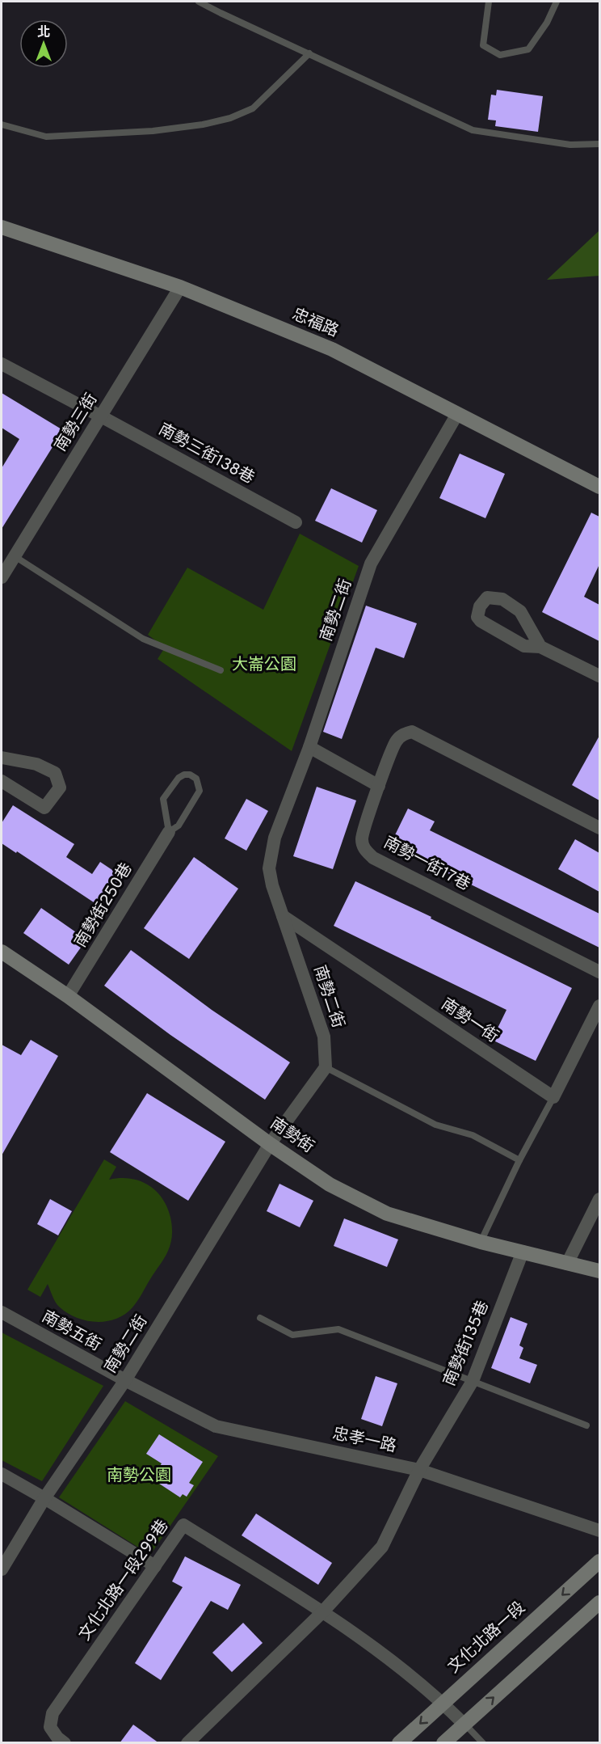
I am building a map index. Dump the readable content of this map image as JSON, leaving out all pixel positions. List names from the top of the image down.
{
  "streets": {
    "street": [
      "忠福路",
      "南勢三街",
      "南勢三街138巷",
      "南勢二街",
      "南勢一街17巷",
      "南勢街250巷",
      "南勢一街",
      "南勢街",
      "南勢五街",
      "南勢街135巷",
      "忠孝一路",
      "文化北路一段299巷",
      "文化北路一段"
    ]
  },
  "crossings": [
    ["忠福路", "南勢三街"],
    ["忠福路", "南勢二街"],
    ["南勢三街", "南勢三街138巷"],
    ["南勢二街", "南勢一街"],
    ["南勢二街", "南勢街"],
    ["南勢二街", "南勢五街"],
    ["南勢二街", "忠孝一路"],
    ["南勢街250巷", "南勢街"],
    ["南勢街", "南勢街135巷"],
    ["南勢五街", "忠孝一路"],
    ["南勢街135巷", "忠孝一路"],
    ["文化北路一段299巷", "文化北路一段"]
  ],
  "parks": ["大崙公園", "南勢公園"],
  "north": "top"
}
